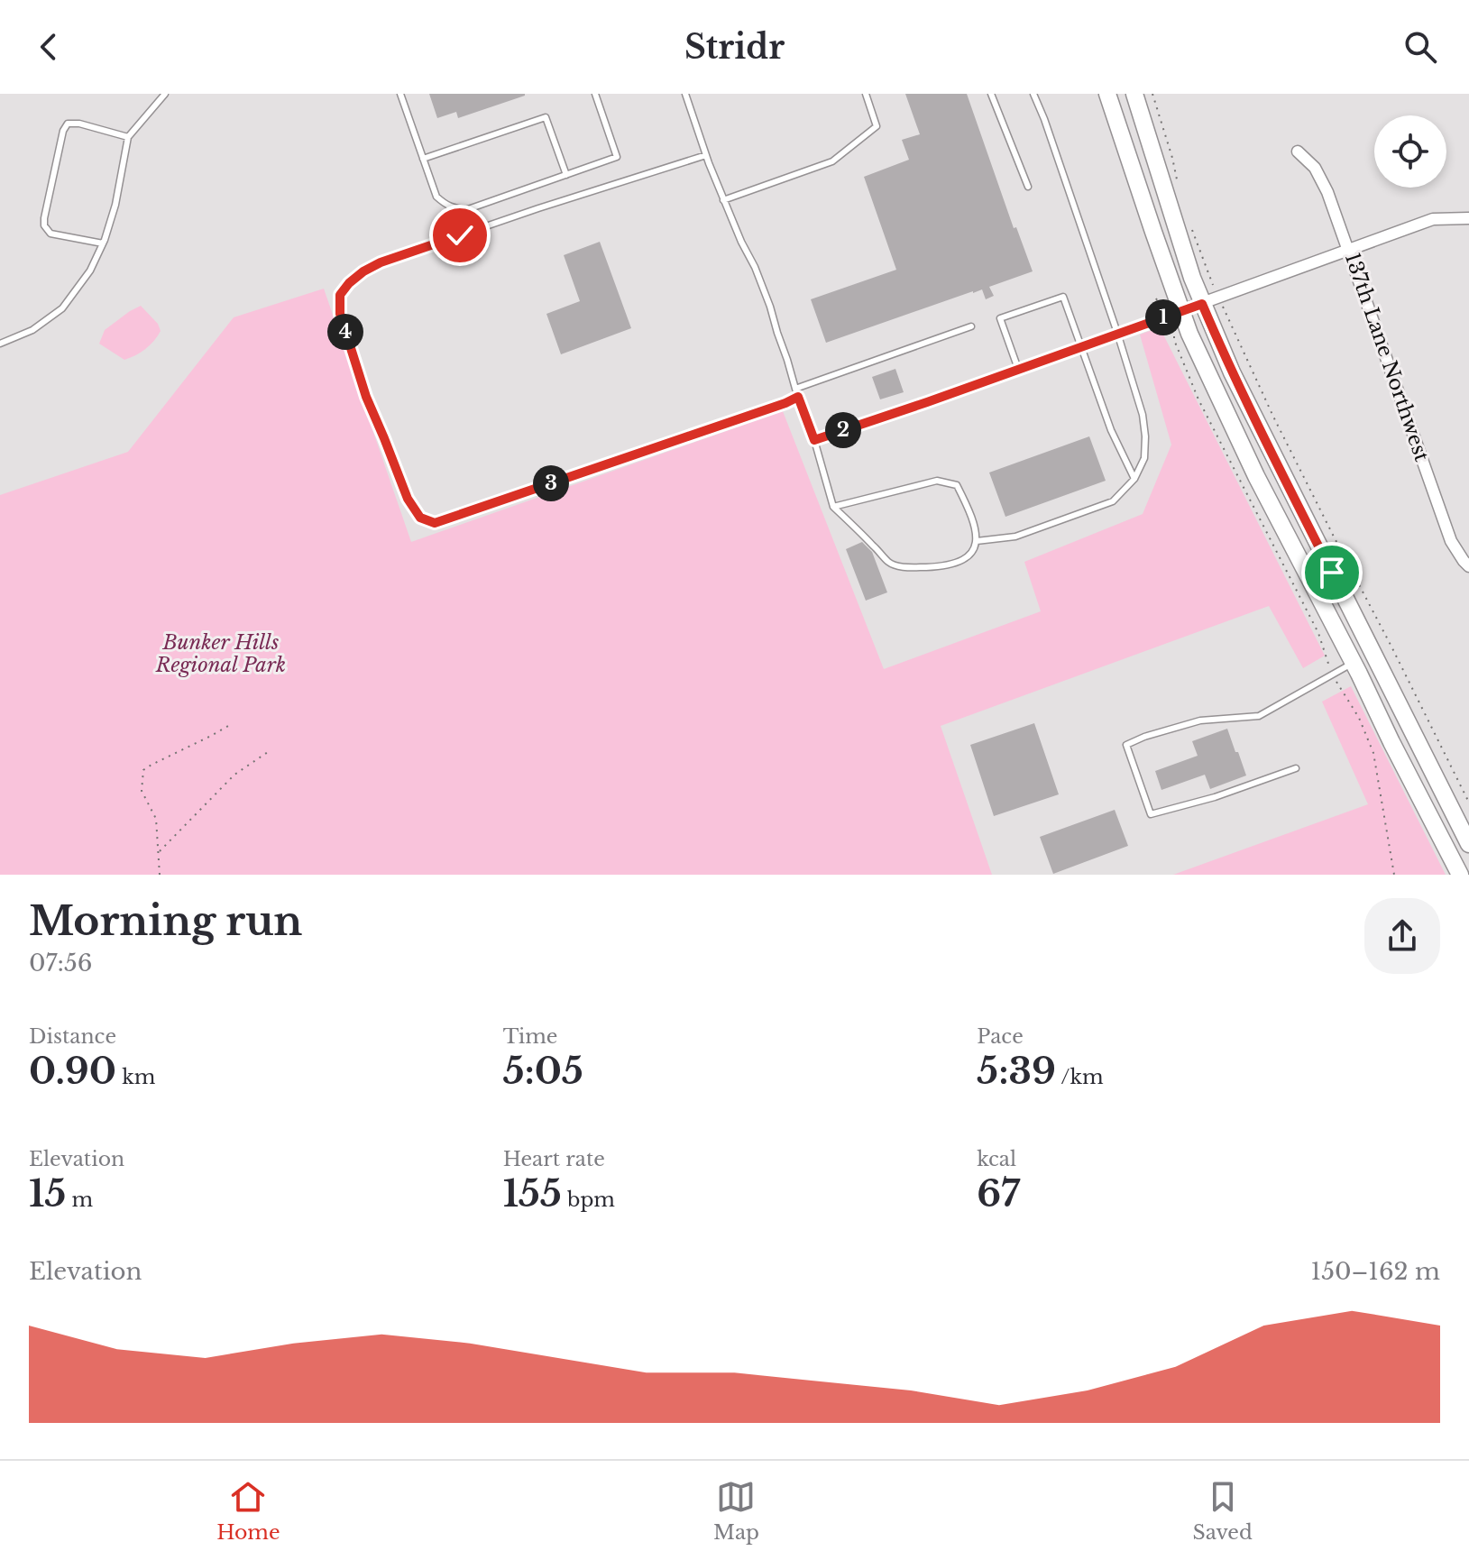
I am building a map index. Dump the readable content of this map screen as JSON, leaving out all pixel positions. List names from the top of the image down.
{
  "streets": {
    "street": ["137th Lane Northwest"]
  },
  "parks": ["Bunker Hills Regional Park"],
  "page": {
    "header": "Stridr",
    "pins": [
      "1",
      "4",
      "2",
      "3"
    ],
    "heading": ["Morning run", "07:56"],
    "stats": [
      ["Distance", "0.90 km"],
      ["Time", "5:05"],
      ["Pace", "5:39 /km"],
      ["Elevation", "15 m"],
      ["Heart rate", "155 bpm"],
      ["kcal", "67"]
    ],
    "chart": ["Elevation", "150–162 m"],
    "tabs": ["Home", "Map", "Saved"]
  }
}
